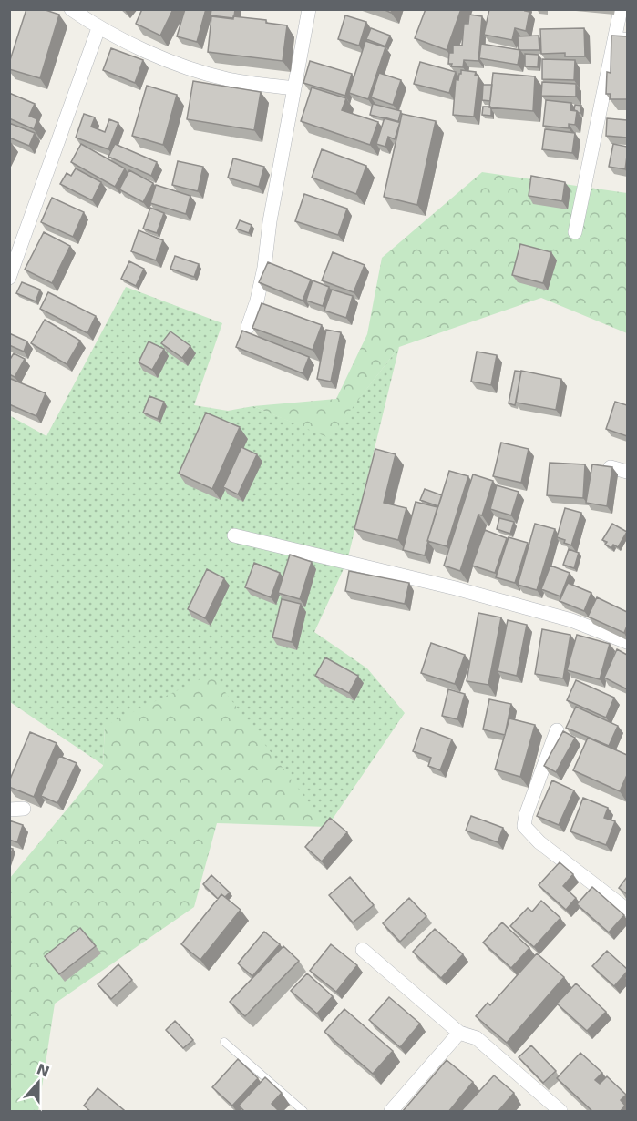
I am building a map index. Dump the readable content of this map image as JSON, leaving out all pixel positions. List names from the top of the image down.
{
  "north": "top"
}
